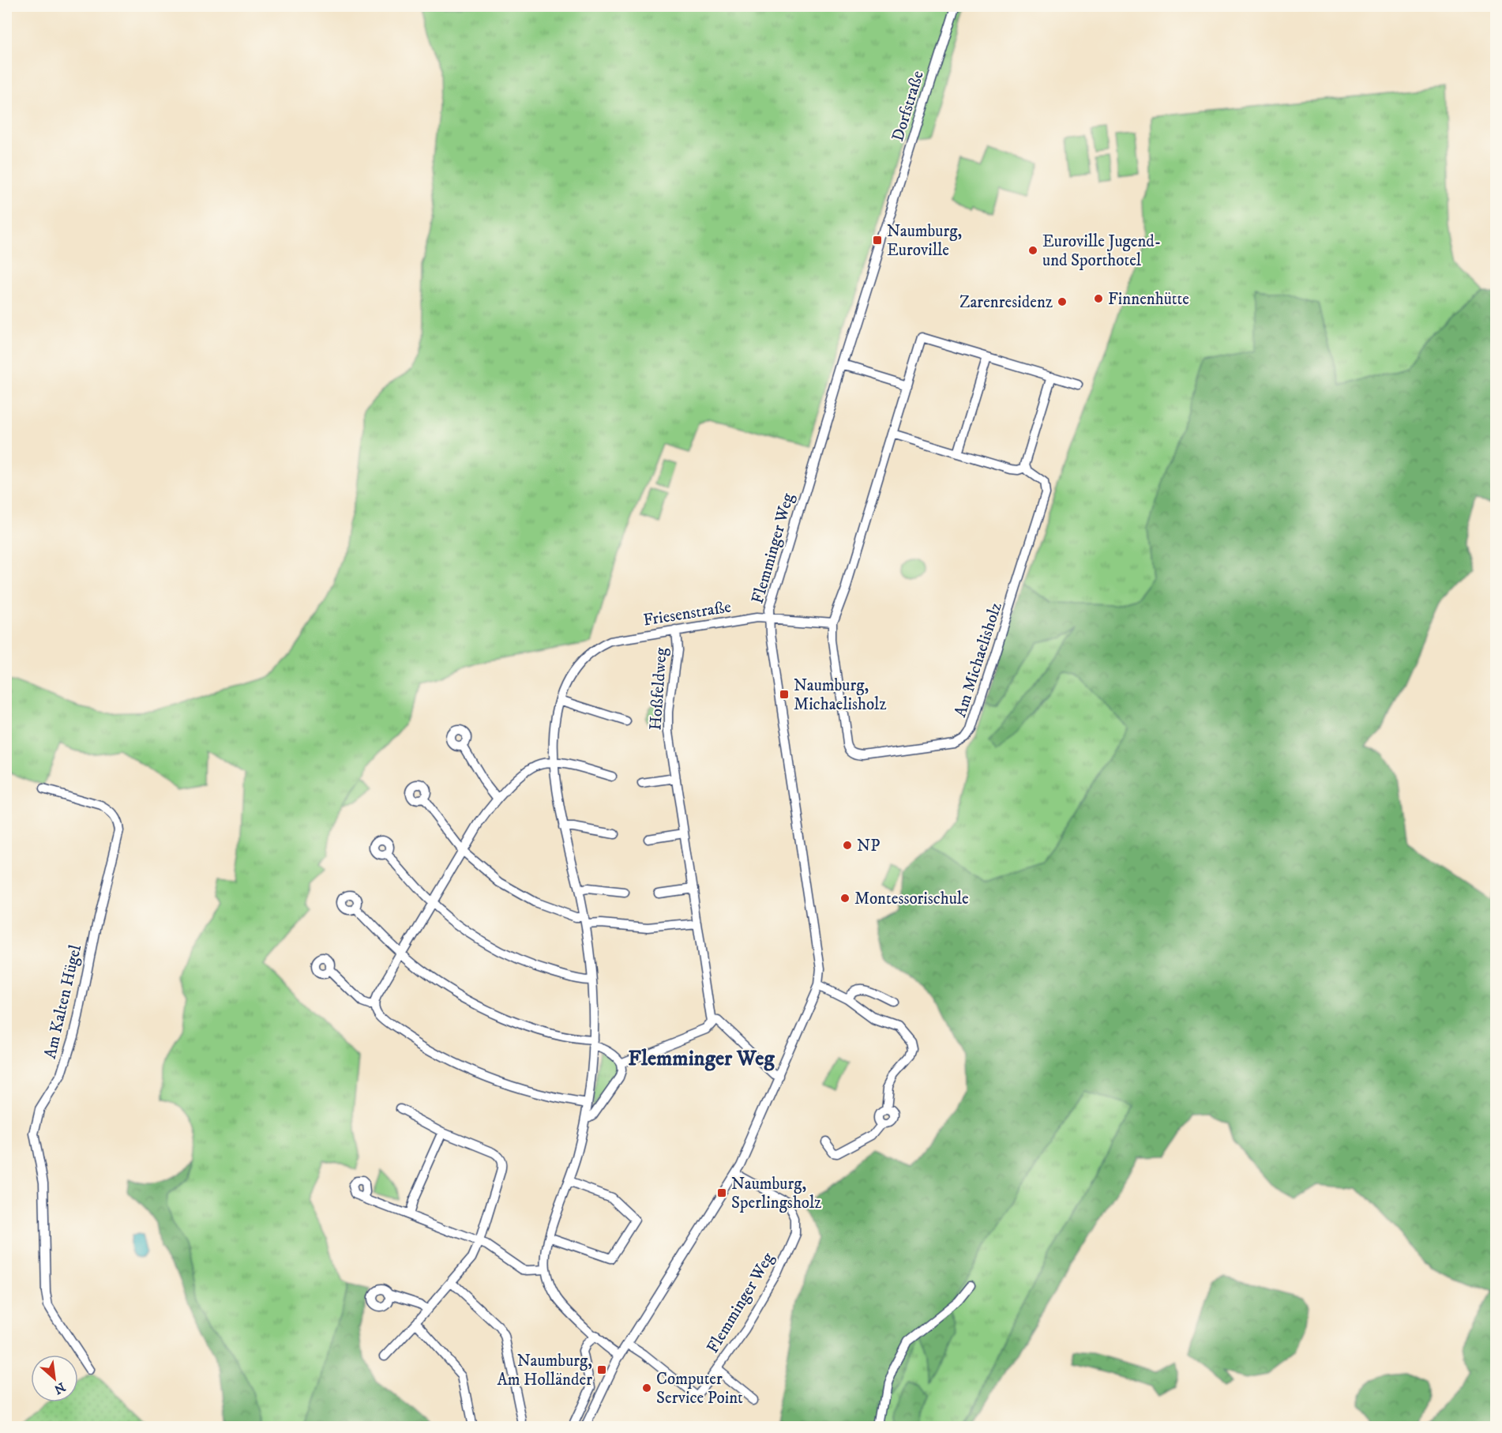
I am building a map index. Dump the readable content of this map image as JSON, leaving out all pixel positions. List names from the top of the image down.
{
  "streets": {
    "street": [
      "Dorfstraße",
      "Flemminger Weg",
      "Friesenstraße",
      "Am Michaelisholz",
      "Hoßfeldweg",
      "Am Kalten Hügel"
    ]
  },
  "crossings": [
    ["Dorfstraße", "Flemminger Weg"],
    ["Flemminger Weg", "Friesenstraße"],
    ["Friesenstraße", "Hoßfeldweg"]
  ],
  "districts": ["Flemminger Weg"],
  "places": {
    "transit": [
      "Naumburg, Euroville",
      "Naumburg, Michaelisholz",
      "Naumburg, Sperlingsholz",
      "Naumburg, Am Holländer"
    ],
    "other": [
      "Euroville Jugend- und Sporthotel",
      "Finnenhütte",
      "Zarenresidenz",
      "NP",
      "Montessorischule",
      "Computer Service Point"
    ]
  },
  "north": "bottom right"
}
